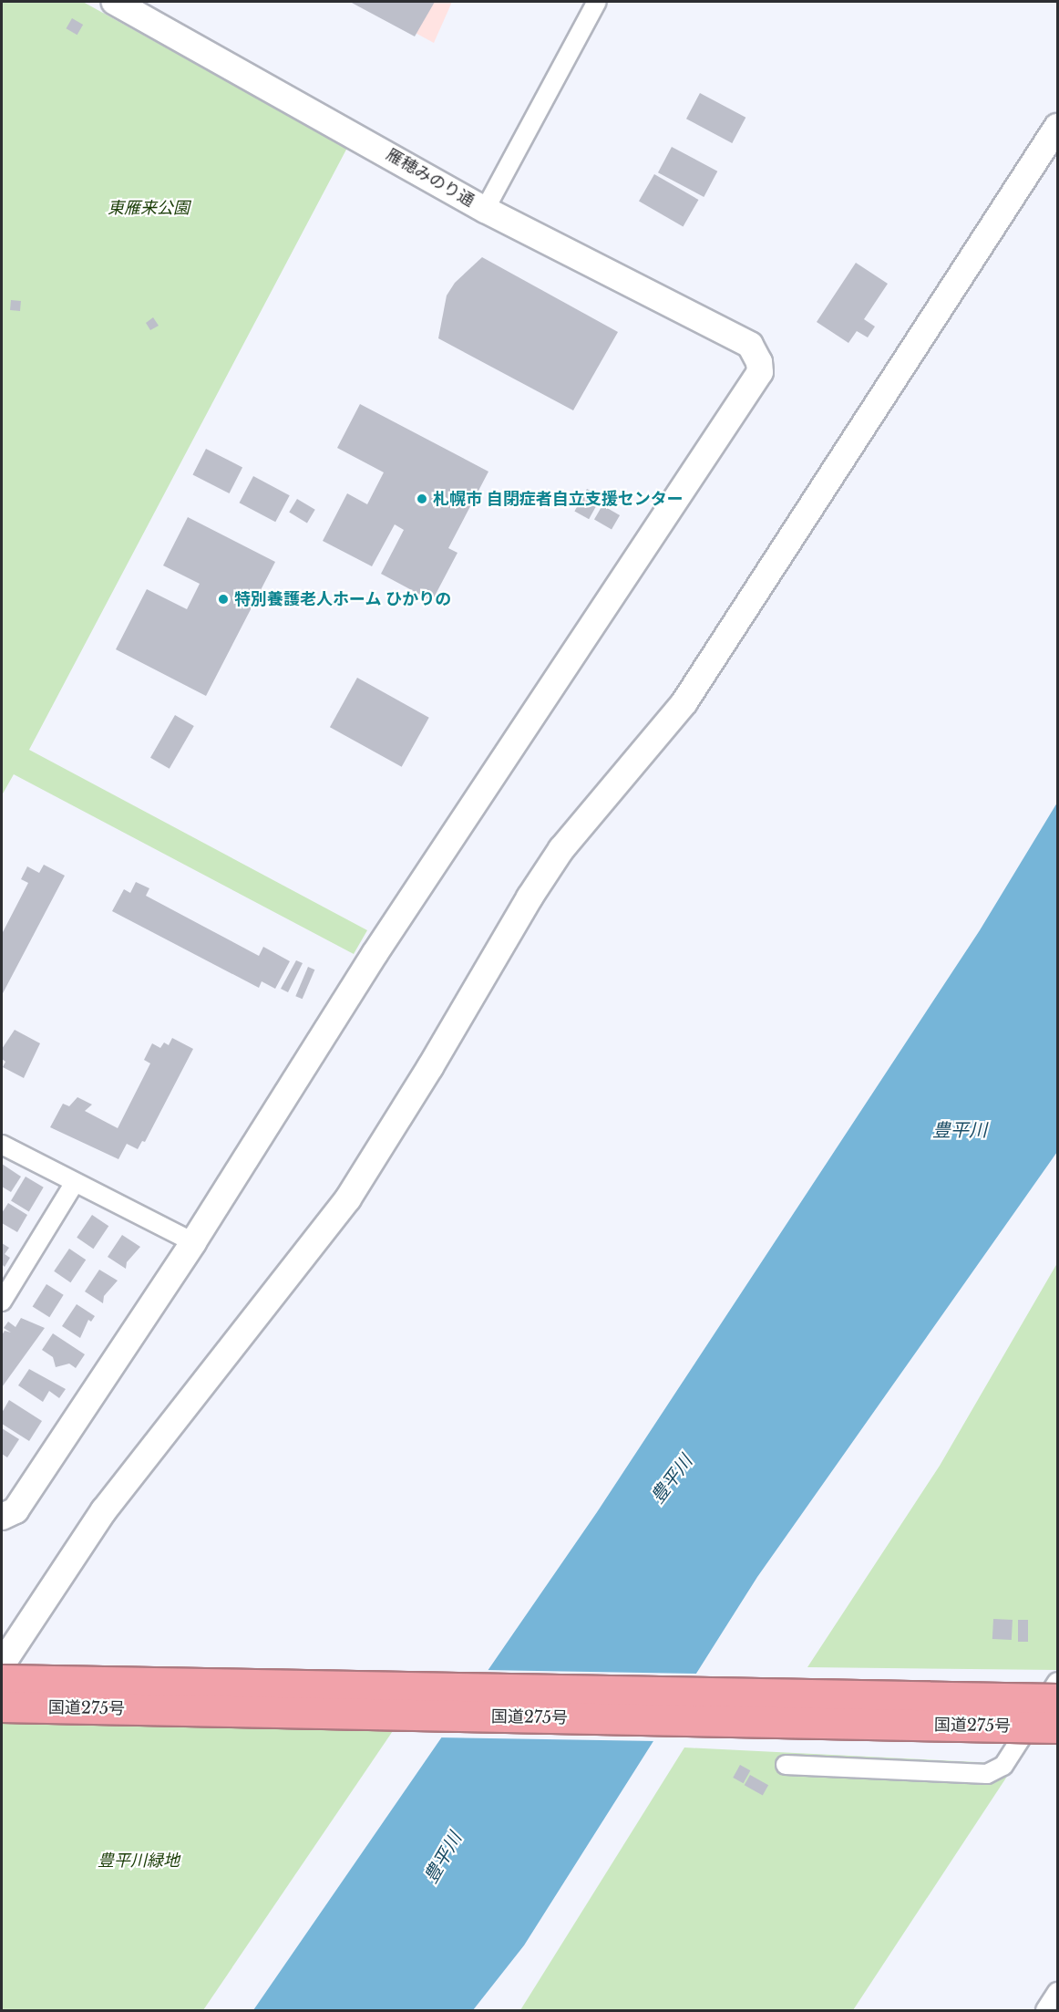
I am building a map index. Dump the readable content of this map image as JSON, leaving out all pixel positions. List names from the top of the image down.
{
  "streets": {
    "highway": ["国道275号"],
    "street": ["雁穂みのり通"]
  },
  "water": ["豊平川"],
  "parks": ["東雁来公園", "豊平川緑地"],
  "places": ["札幌市 自閉症者自立支援センター", "特別養護老人ホーム ひかりの"]
}
